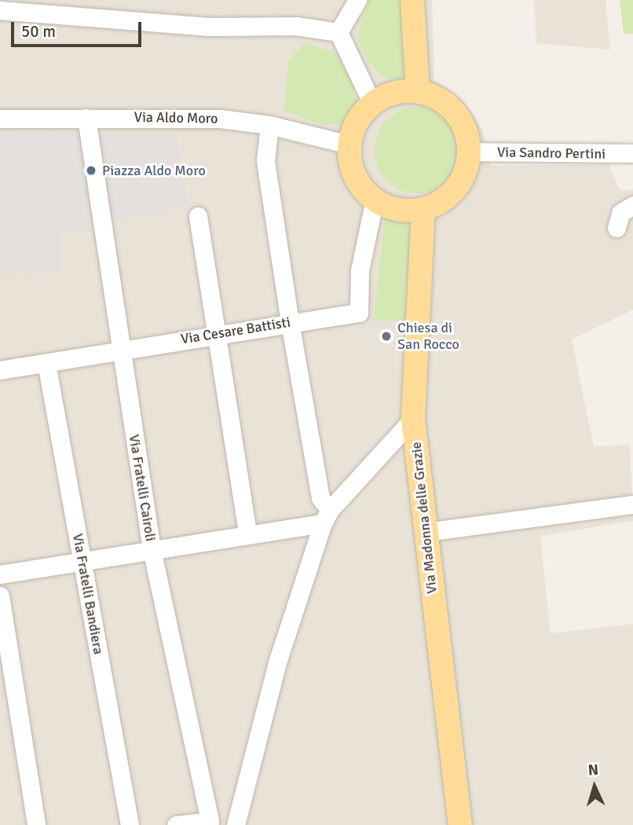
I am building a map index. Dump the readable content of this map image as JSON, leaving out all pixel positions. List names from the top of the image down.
{
  "streets": {
    "main road": ["Via Madonna delle Grazie"],
    "street": [
      "Via Aldo Moro",
      "Via Sandro Pertini",
      "Via Cesare Battisti",
      "Via Fratelli Cairoli",
      "Via Fratelli Bandiera"
    ]
  },
  "crossings": [
    ["Via Aldo Moro", "Via Sandro Pertini"],
    ["Via Aldo Moro", "Via Cesare Battisti"],
    ["Via Aldo Moro", "Via Fratelli Cairoli"],
    ["Via Aldo Moro", "Via Madonna delle Grazie"],
    ["Via Sandro Pertini", "Via Cesare Battisti"],
    ["Via Sandro Pertini", "Via Madonna delle Grazie"],
    ["Via Cesare Battisti", "Via Fratelli Cairoli"],
    ["Via Cesare Battisti", "Via Madonna delle Grazie"],
    ["Via Cesare Battisti", "Via Fratelli Bandiera"]
  ],
  "places": ["Piazza Aldo Moro", "Chiesa di San Rocco"],
  "scale_bar": "50 m",
  "north": "top"
}
